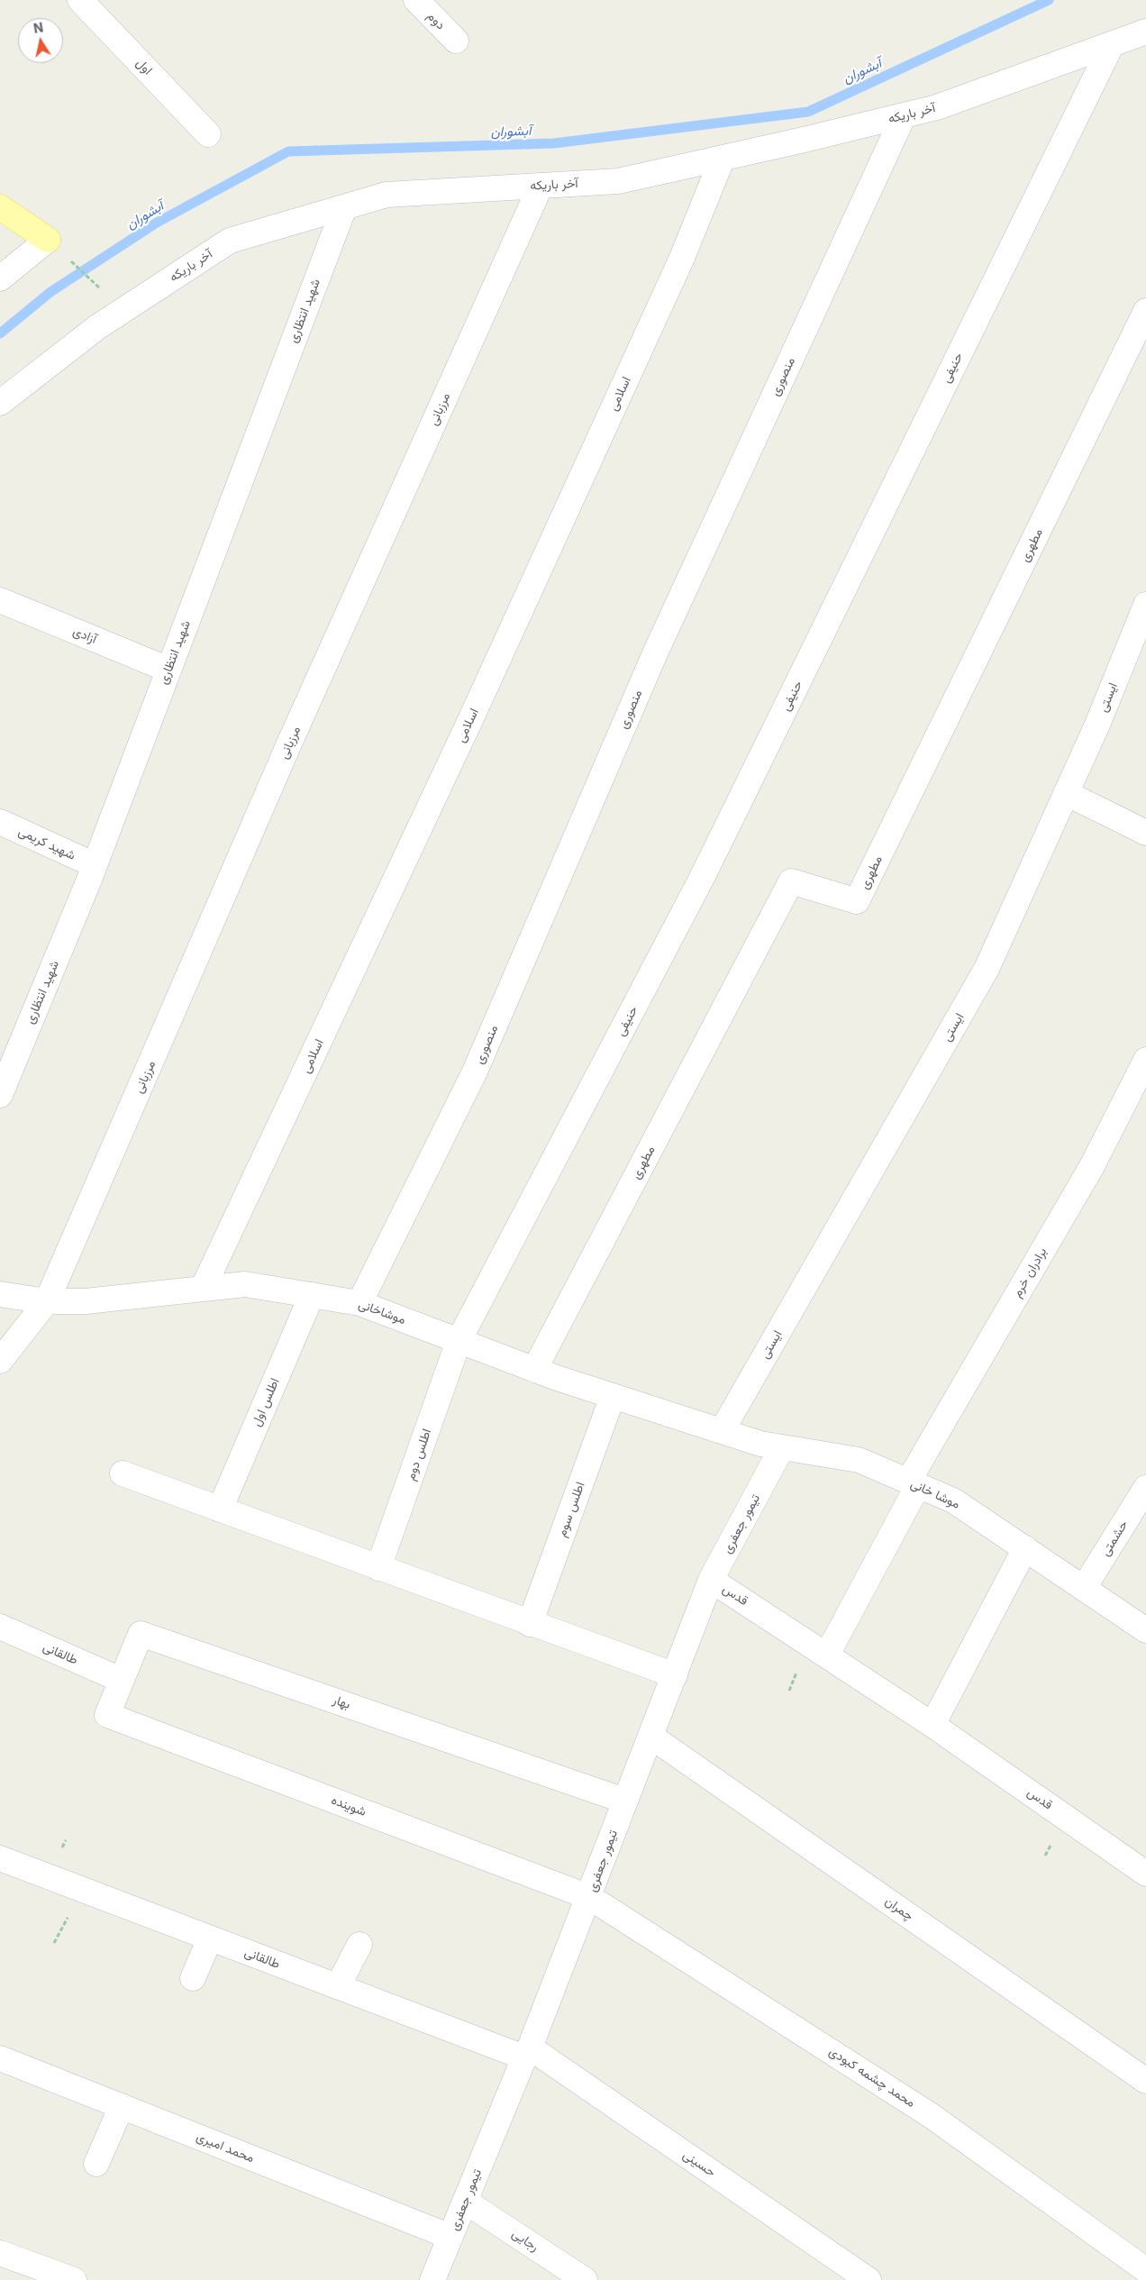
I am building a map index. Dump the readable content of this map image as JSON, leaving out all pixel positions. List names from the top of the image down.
{
  "streets": {
    "street": [
      "دوم",
      "اول",
      "آخر باریکه",
      "شهید انتظاری",
      "حنیفی",
      "منصوری",
      "اسلامی",
      "مرزبانی",
      "مطهری",
      "آزادی",
      "ایستی",
      "شهید کریمی",
      "برادران خرم",
      "موشاخانی",
      "اطلس اول",
      "اطلس دوم",
      "موشا خانی",
      "اطلس سوم",
      "تیمور جعفری",
      "حشمتی",
      "قدس",
      "طالقانی",
      "بهار",
      "شوینده",
      "چمران",
      "محمد چشمه کبودی",
      "محمد امیری",
      "حسینی",
      "رجایی"
    ]
  },
  "crossings": [
    ["آخر باریکه", "شهید انتظاری"],
    ["آخر باریکه", "حنیفی"],
    ["آخر باریکه", "منصوری"],
    ["آخر باریکه", "اسلامی"],
    ["آخر باریکه", "مرزبانی"],
    ["شهید انتظاری", "آزادی"],
    ["شهید انتظاری", "شهید کریمی"],
    ["حنیفی", "موشاخانی"],
    ["حنیفی", "اطلس دوم"],
    ["منصوری", "موشاخانی"],
    ["اسلامی", "موشاخانی"],
    ["مرزبانی", "موشاخانی"],
    ["مطهری", "موشاخانی"],
    ["ایستی", "موشاخانی"],
    ["ایستی", "موشا خانی"],
    ["برادران خرم", "موشا خانی"],
    ["موشاخانی", "اطلس اول"],
    ["موشاخانی", "اطلس دوم"],
    ["موشاخانی", "موشا خانی"],
    ["موشاخانی", "اطلس سوم"],
    ["موشا خانی", "تیمور جعفری"],
    ["موشا خانی", "حشمتی"],
    ["تیمور جعفری", "قدس"],
    ["تیمور جعفری", "طالقانی"],
    ["تیمور جعفری", "بهار"],
    ["تیمور جعفری", "شوینده"],
    ["تیمور جعفری", "چمران"],
    ["تیمور جعفری", "محمد چشمه کبودی"],
    ["تیمور جعفری", "محمد امیری"],
    ["تیمور جعفری", "حسینی"],
    ["تیمور جعفری", "رجایی"],
    ["طالقانی", "بهار"],
    ["طالقانی", "حسینی"],
    ["بهار", "شوینده"],
    ["شوینده", "محمد چشمه کبودی"]
  ],
  "water": ["آبشوران"],
  "north": "top"
}
